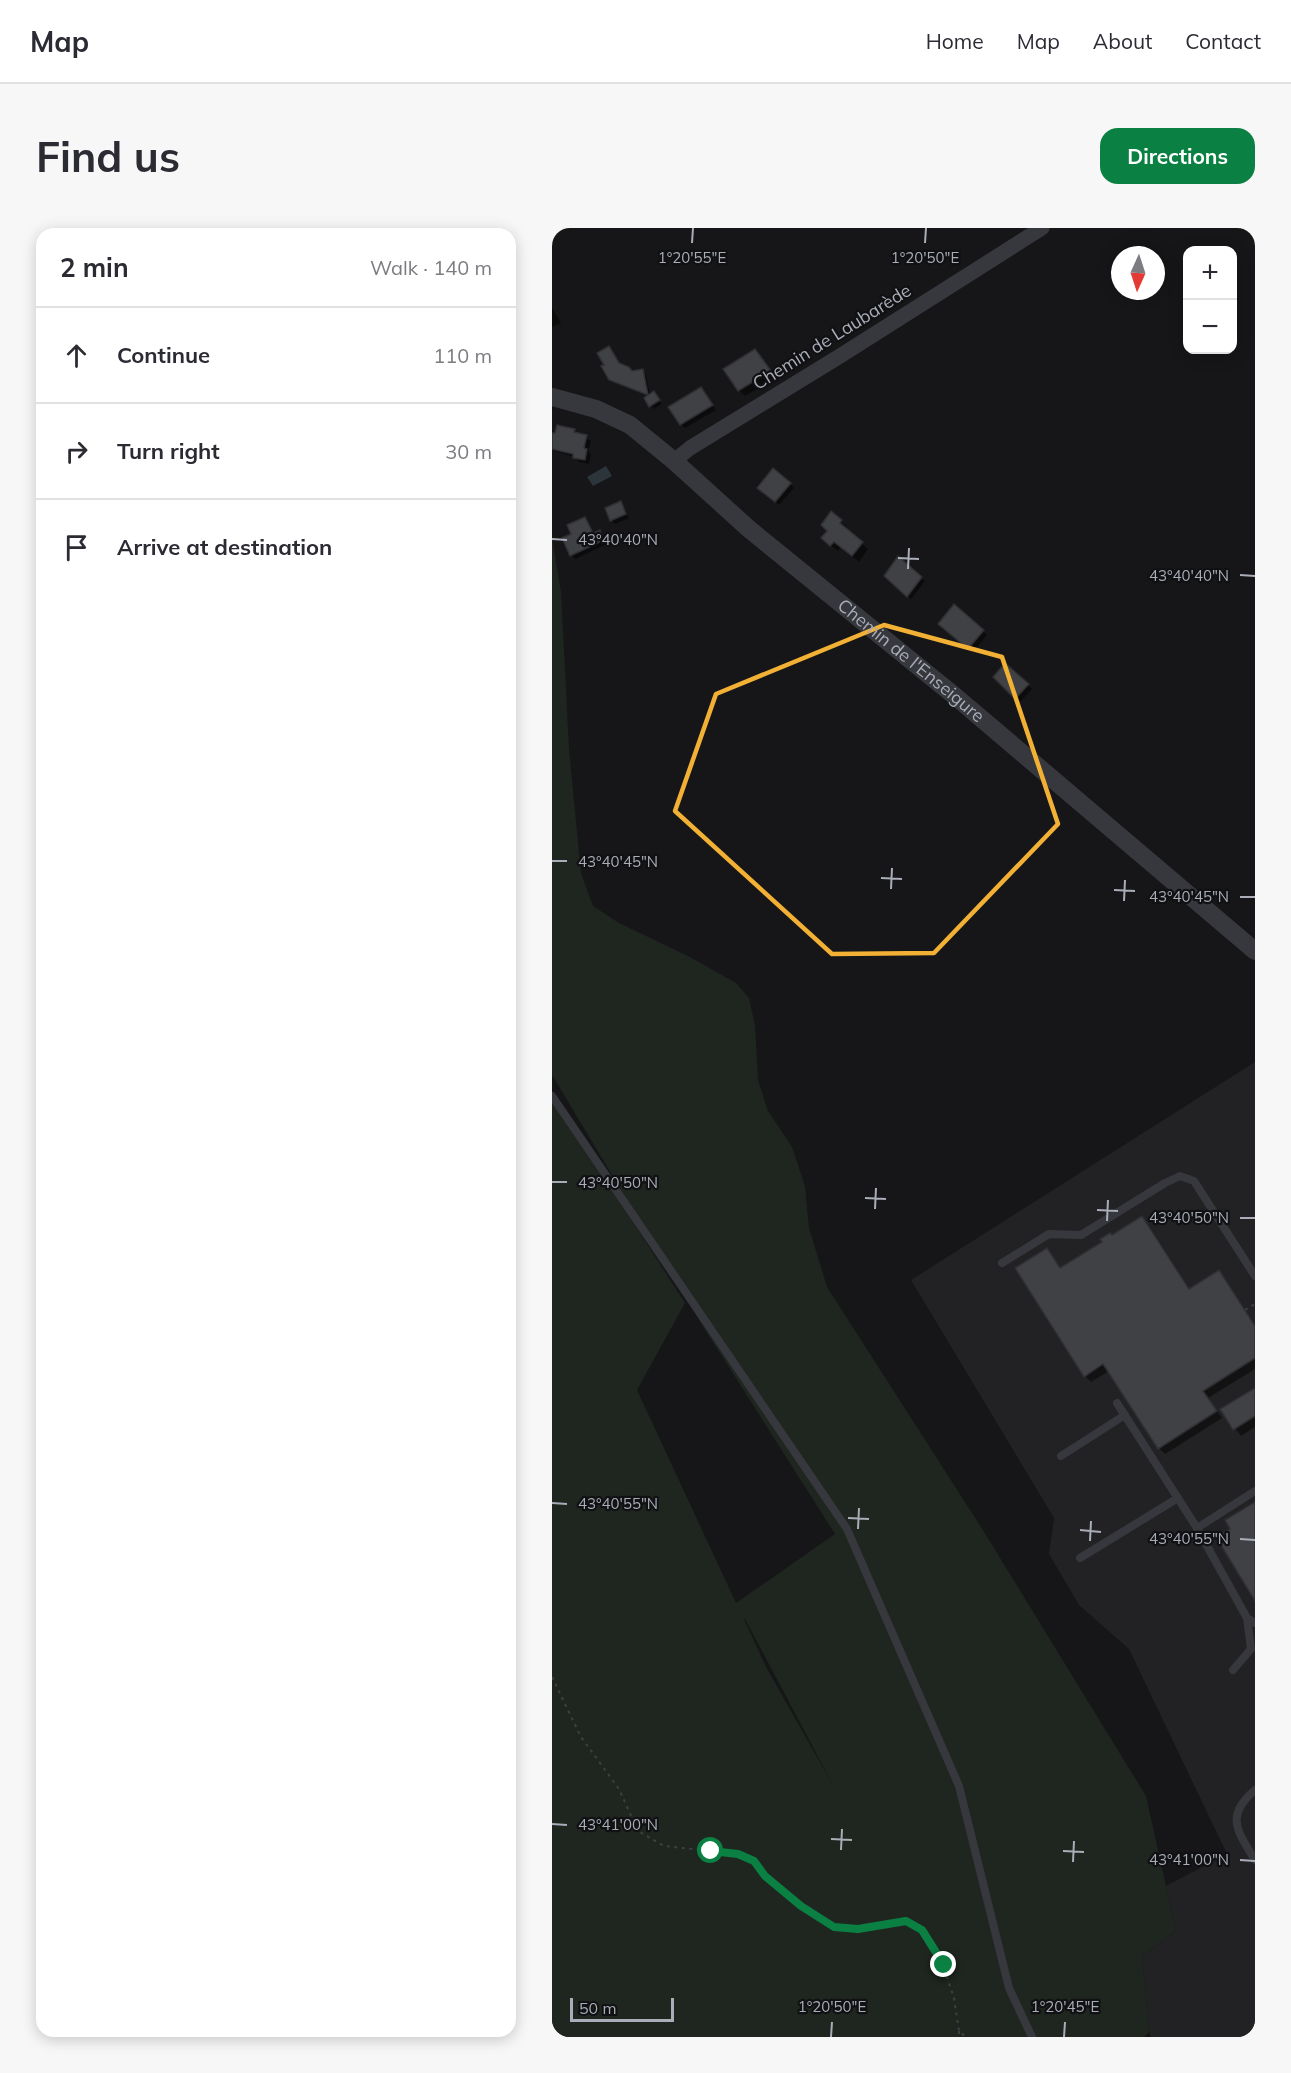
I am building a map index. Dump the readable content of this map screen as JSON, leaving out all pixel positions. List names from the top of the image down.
{
  "streets": {
    "street": ["Chemin de Laubarède", "Chemin de l'Enseigure"]
  },
  "crossings": [
    ["Chemin de Laubarède", "Chemin de l'Enseigure"]
  ],
  "scale_bar": "50 m",
  "north": "bottom",
  "page": {
    "header": "Map",
    "nav": [
      "Home",
      "Map",
      "About",
      "Contact"
    ],
    "buttons": "Directions",
    "title": "Find us",
    "heading": ["2 min", "Walk · 140 m"],
    "map_buttons": ["+", "−"],
    "list": [
      ["Continue", "110 m"],
      ["Turn right", "30 m"],
      "Arrive at destination"
    ],
    "scale": "50 m"
  },
  "coordinates": [
    "1°20'55\"E",
    "1°20'50\"E",
    "43°40'40\"N",
    "43°40'45\"N",
    "43°40'50\"N",
    "43°40'55\"N",
    "43°41'00\"N",
    "1°20'45\"E"
  ]
}
